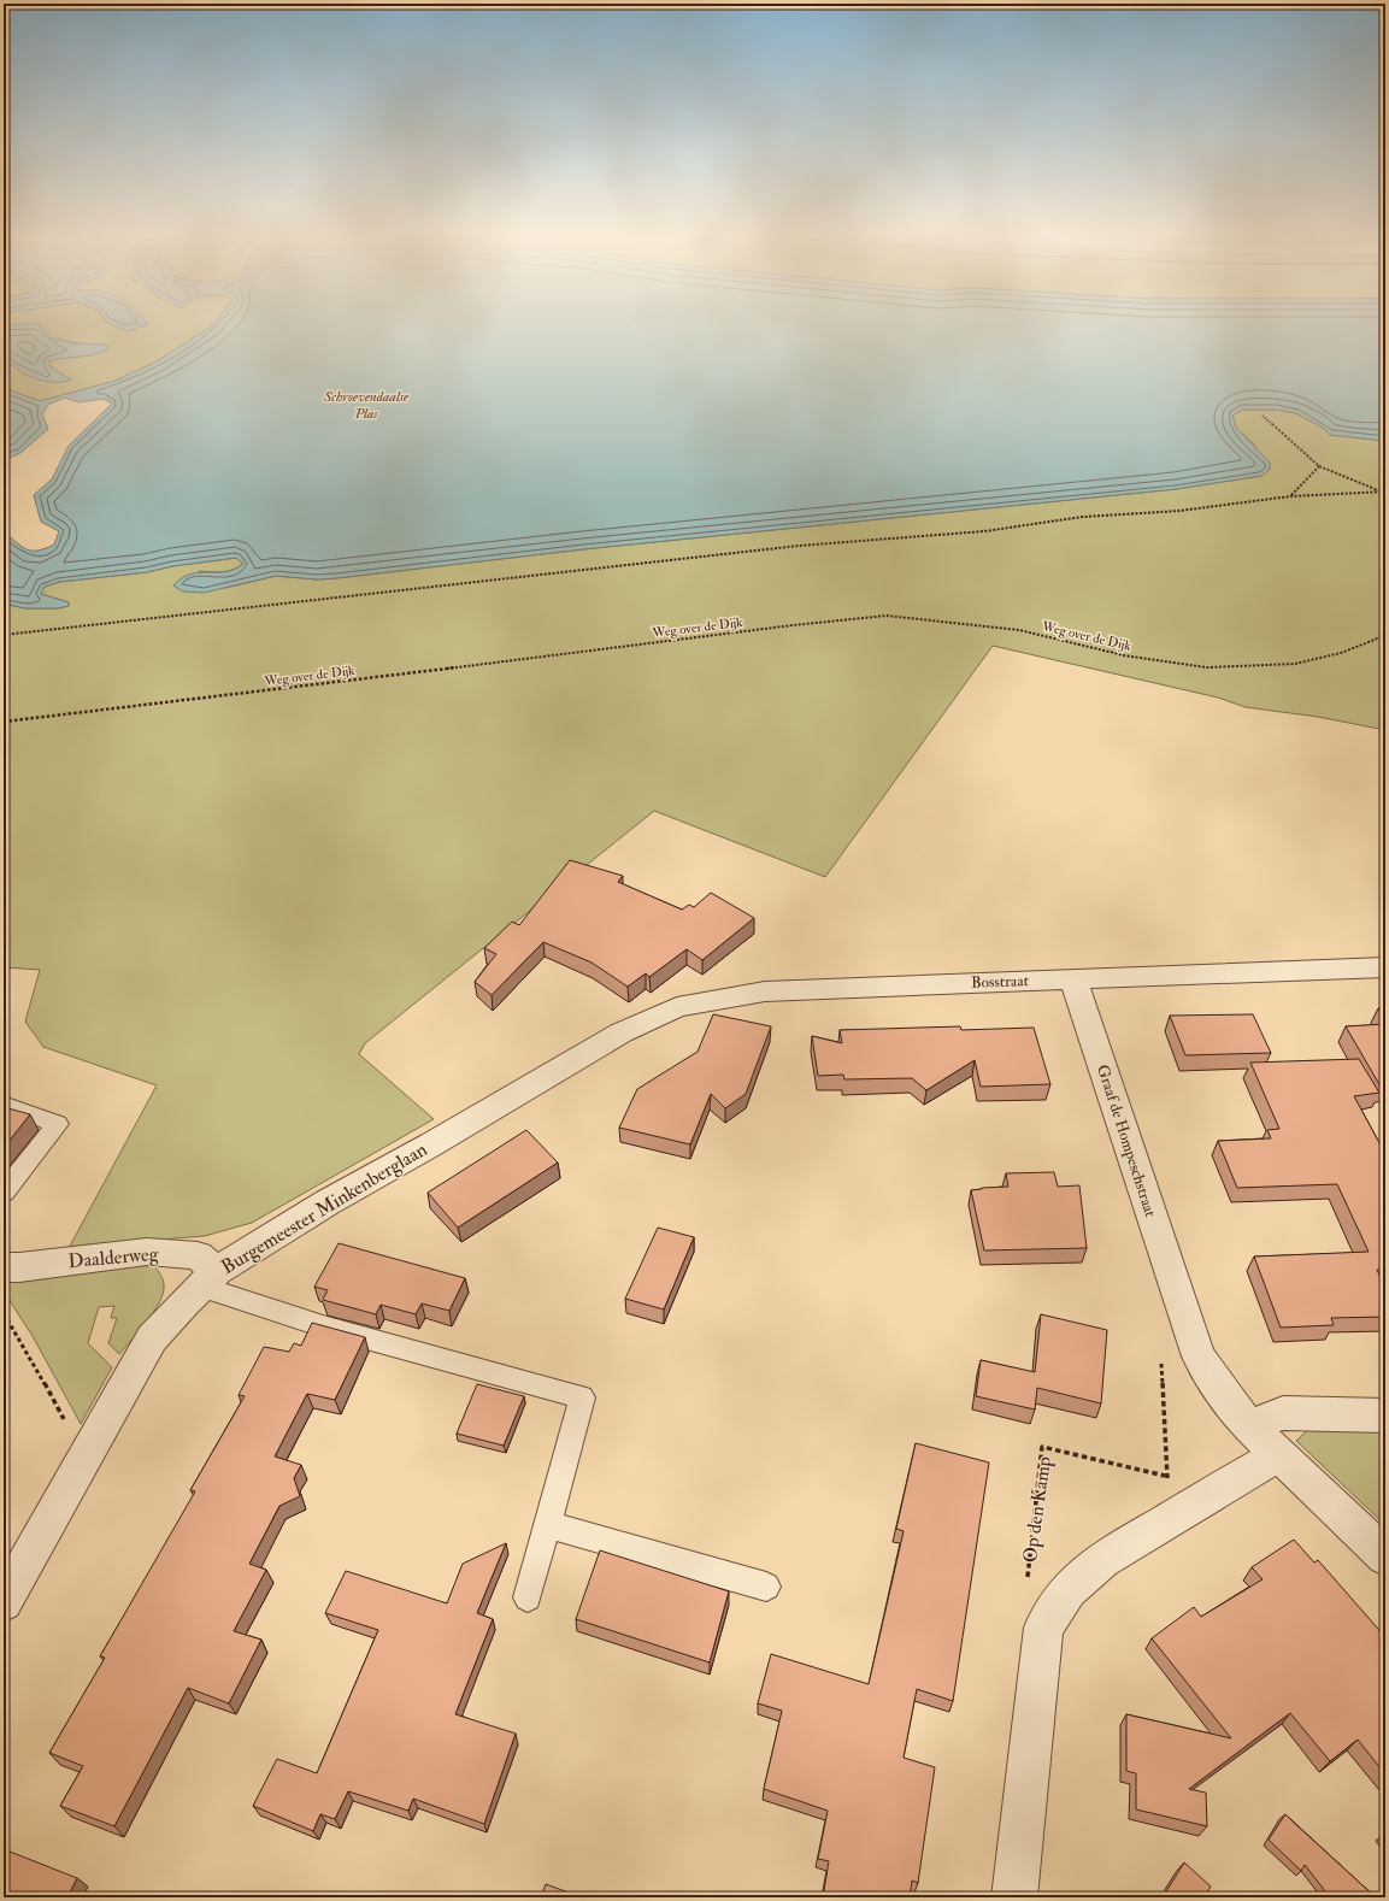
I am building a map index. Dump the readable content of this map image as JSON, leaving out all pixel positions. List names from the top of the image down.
{
  "streets": {
    "street": [
      "Bosstraat",
      "Graaf de Hompeschstraat",
      "Burgemeester Minkenberglaan",
      "Daalderweg"
    ],
    "path": ["Weg over de Dijk", "Op den Kamp"]
  },
  "crossings": [
    ["Bosstraat", "Graaf de Hompeschstraat"],
    ["Bosstraat", "Burgemeester Minkenberglaan"],
    ["Burgemeester Minkenberglaan", "Daalderweg"]
  ],
  "water": ["Schroevendaalse Plas"]
}
